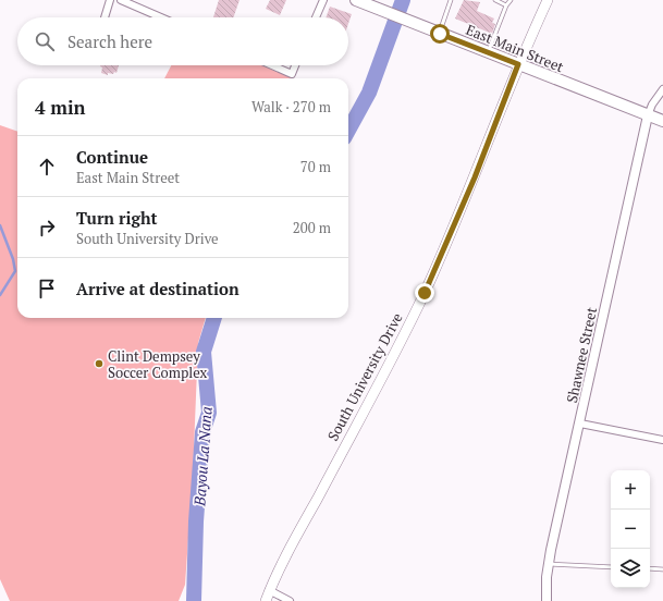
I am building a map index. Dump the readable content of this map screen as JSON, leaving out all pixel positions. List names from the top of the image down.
{
  "streets": {
    "main road": ["East Main Street", "South University Drive"],
    "street": ["Shawnee Street"]
  },
  "crossings": [
    ["East Main Street", "Shawnee Street"],
    ["East Main Street", "South University Drive"]
  ],
  "water": ["Bayou La Nana"],
  "places": ["Clint Dempsey Soccer Complex"],
  "page": {
    "search": "Search here",
    "heading": ["4 min", "Walk · 270 m"],
    "list": [
      ["Continue", "East Main Street", "70 m"],
      ["Turn right", "South University Drive", "200 m"],
      "Arrive at destination"
    ],
    "map_buttons": ["+", "−"]
  }
}
